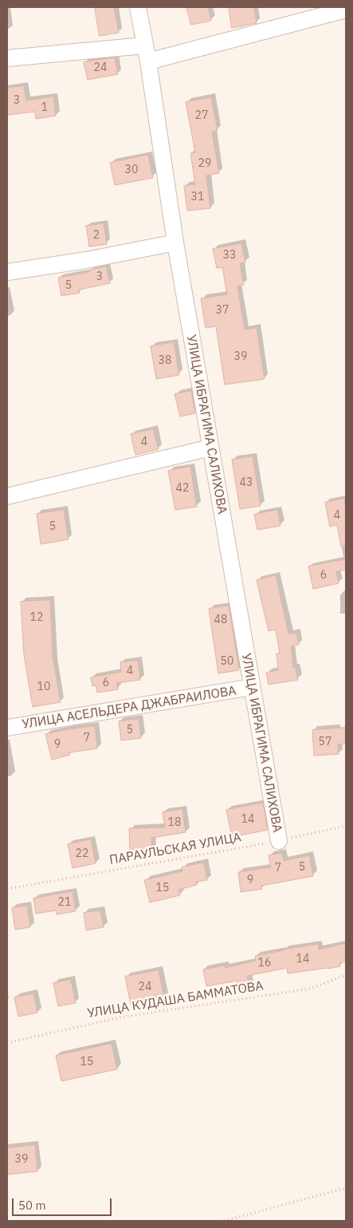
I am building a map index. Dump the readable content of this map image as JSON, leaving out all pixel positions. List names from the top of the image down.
{
  "streets": {
    "street": ["УЛИЦА ИБРАГИМА САЛИХОВА", "УЛИЦА АСЕЛЬДЕРА ДЖАБРАИЛОВА"],
    "path": ["ПАРАУЛЬСКАЯ УЛИЦА", "УЛИЦА КУДАША БАММАТОВА"]
  },
  "crossings": [
    ["УЛИЦА ИБРАГИМА САЛИХОВА", "УЛИЦА АСЕЛЬДЕРА ДЖАБРАИЛОВА"],
    ["УЛИЦА ИБРАГИМА САЛИХОВА", "ПАРАУЛЬСКАЯ УЛИЦА"]
  ],
  "house_numbers": [
    "24",
    "3",
    "1",
    "27",
    "29",
    "30",
    "31",
    "2",
    "33",
    "3",
    "5",
    "37",
    "39",
    "38",
    "4",
    "43",
    "42",
    "4",
    "5",
    "6",
    "12",
    "48",
    "50",
    "4",
    "6",
    "10",
    "5",
    "7",
    "57",
    "9",
    "14",
    "18",
    "22",
    "5",
    "7",
    "9",
    "15",
    "21",
    "14",
    "16",
    "24",
    "15",
    "39"
  ],
  "scale_bar": "50 m"
}
